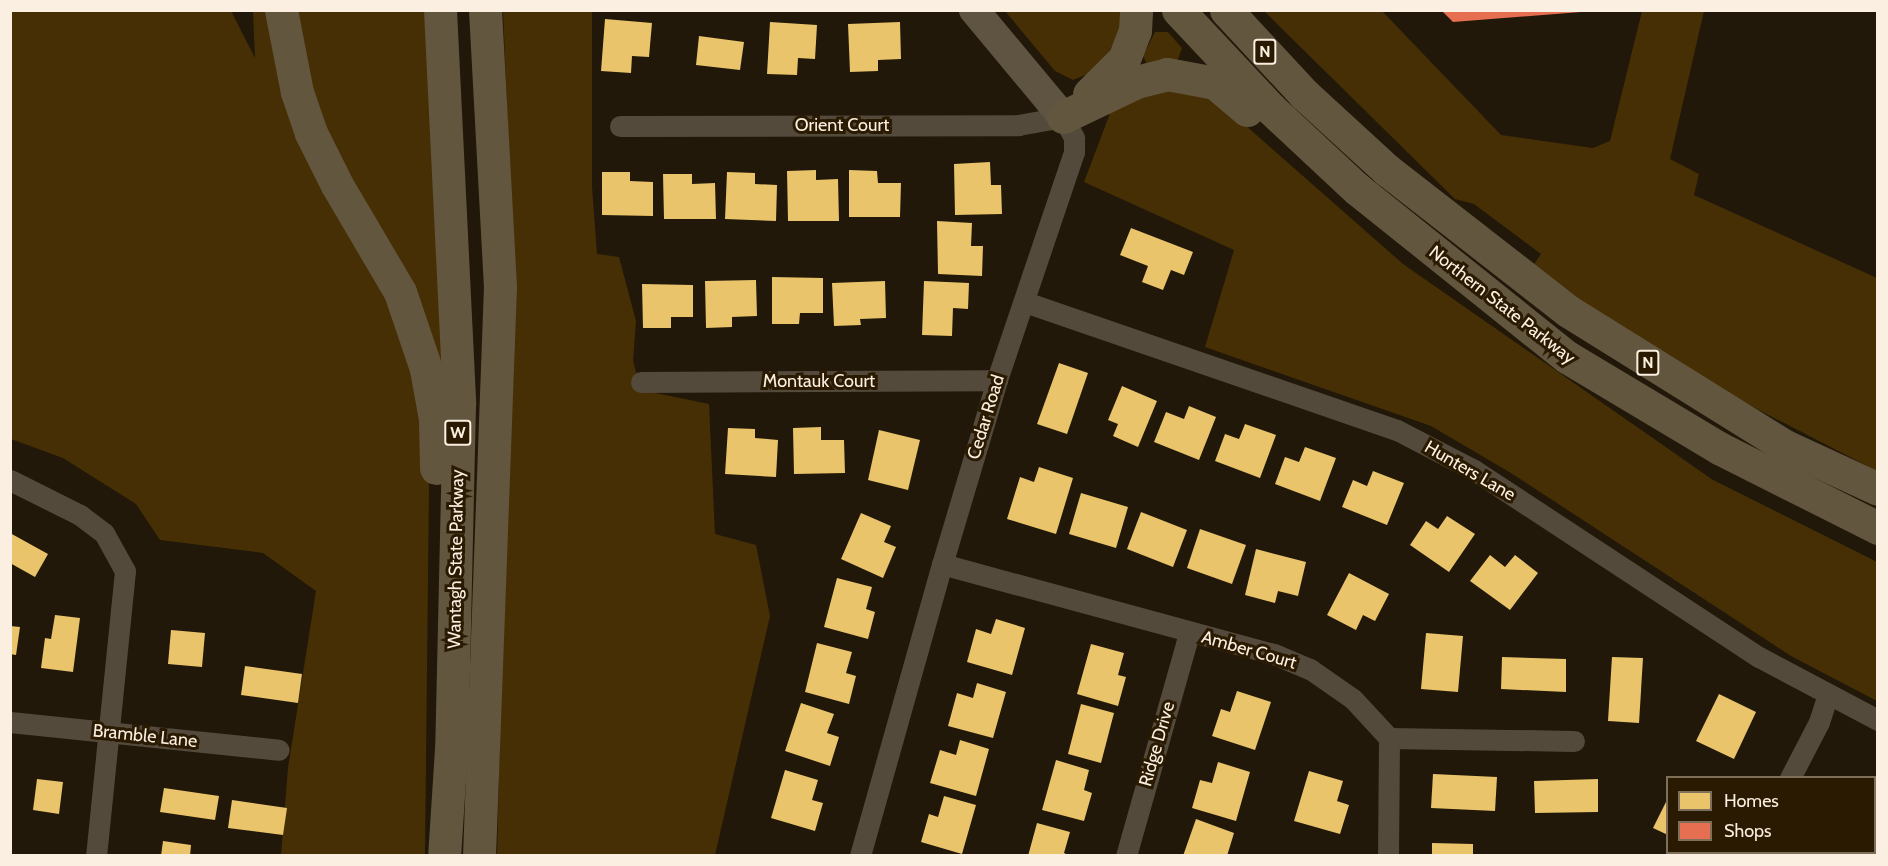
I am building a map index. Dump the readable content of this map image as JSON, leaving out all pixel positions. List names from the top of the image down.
{
  "streets": {
    "highway": [
      "N",
      "Northern State Parkway",
      "W",
      "Wantagh State Parkway"
    ],
    "street": [
      "Orient Court",
      "Montauk Court",
      "Cedar Road",
      "Hunters Lane",
      "Amber Court",
      "Bramble Lane",
      "Ridge Drive"
    ]
  },
  "crossings": [
    ["Orient Court", "Cedar Road"],
    ["Montauk Court", "Cedar Road"],
    ["Cedar Road", "Hunters Lane"],
    ["Cedar Road", "Amber Court"],
    ["Amber Court", "Ridge Drive"]
  ],
  "legend": ["Homes", "Shops"]
}
